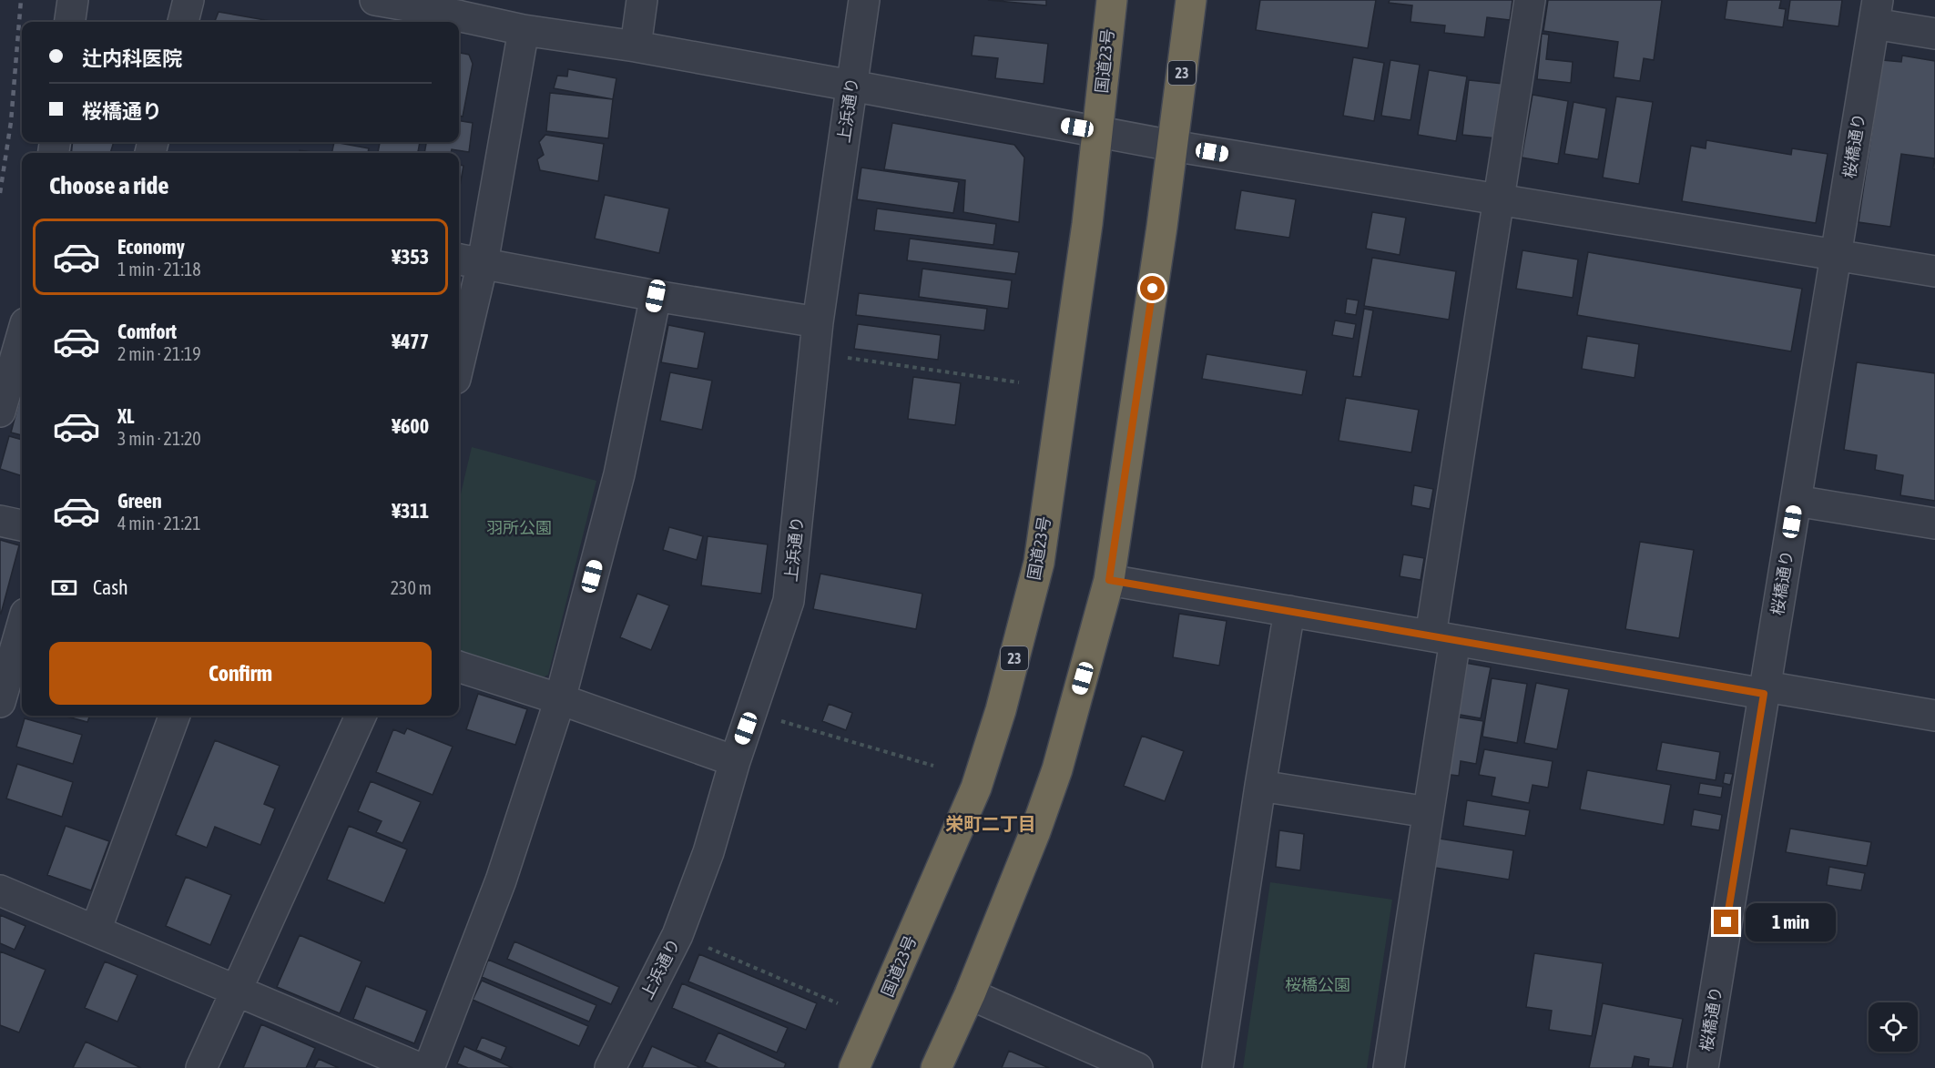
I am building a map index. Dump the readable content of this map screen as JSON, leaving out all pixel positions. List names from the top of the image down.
{
  "streets": {
    "highway": ["国道23号", "23"],
    "street": ["上浜通り", "桜橋通り"]
  },
  "districts": ["栄町二丁目"],
  "parks": ["羽所公園", "桜橋公園"],
  "page": {
    "banner": ["辻内科医院", "桜橋通り"],
    "heading": "Choose a ride",
    "list": [
      {
        "name": "Economy",
        "note": "1 min · 21:18",
        "value": "¥353"
      },
      {
        "name": "Comfort",
        "note": "2 min · 21:19",
        "value": "¥477"
      },
      {
        "name": "XL",
        "note": "3 min · 21:20",
        "value": "¥600"
      },
      {
        "name": "Green",
        "note": "4 min · 21:21",
        "value": "¥311"
      }
    ],
    "pay": ["Cash", "230 m"],
    "buttons": "Confirm",
    "bubble": "1 min"
  }
}
